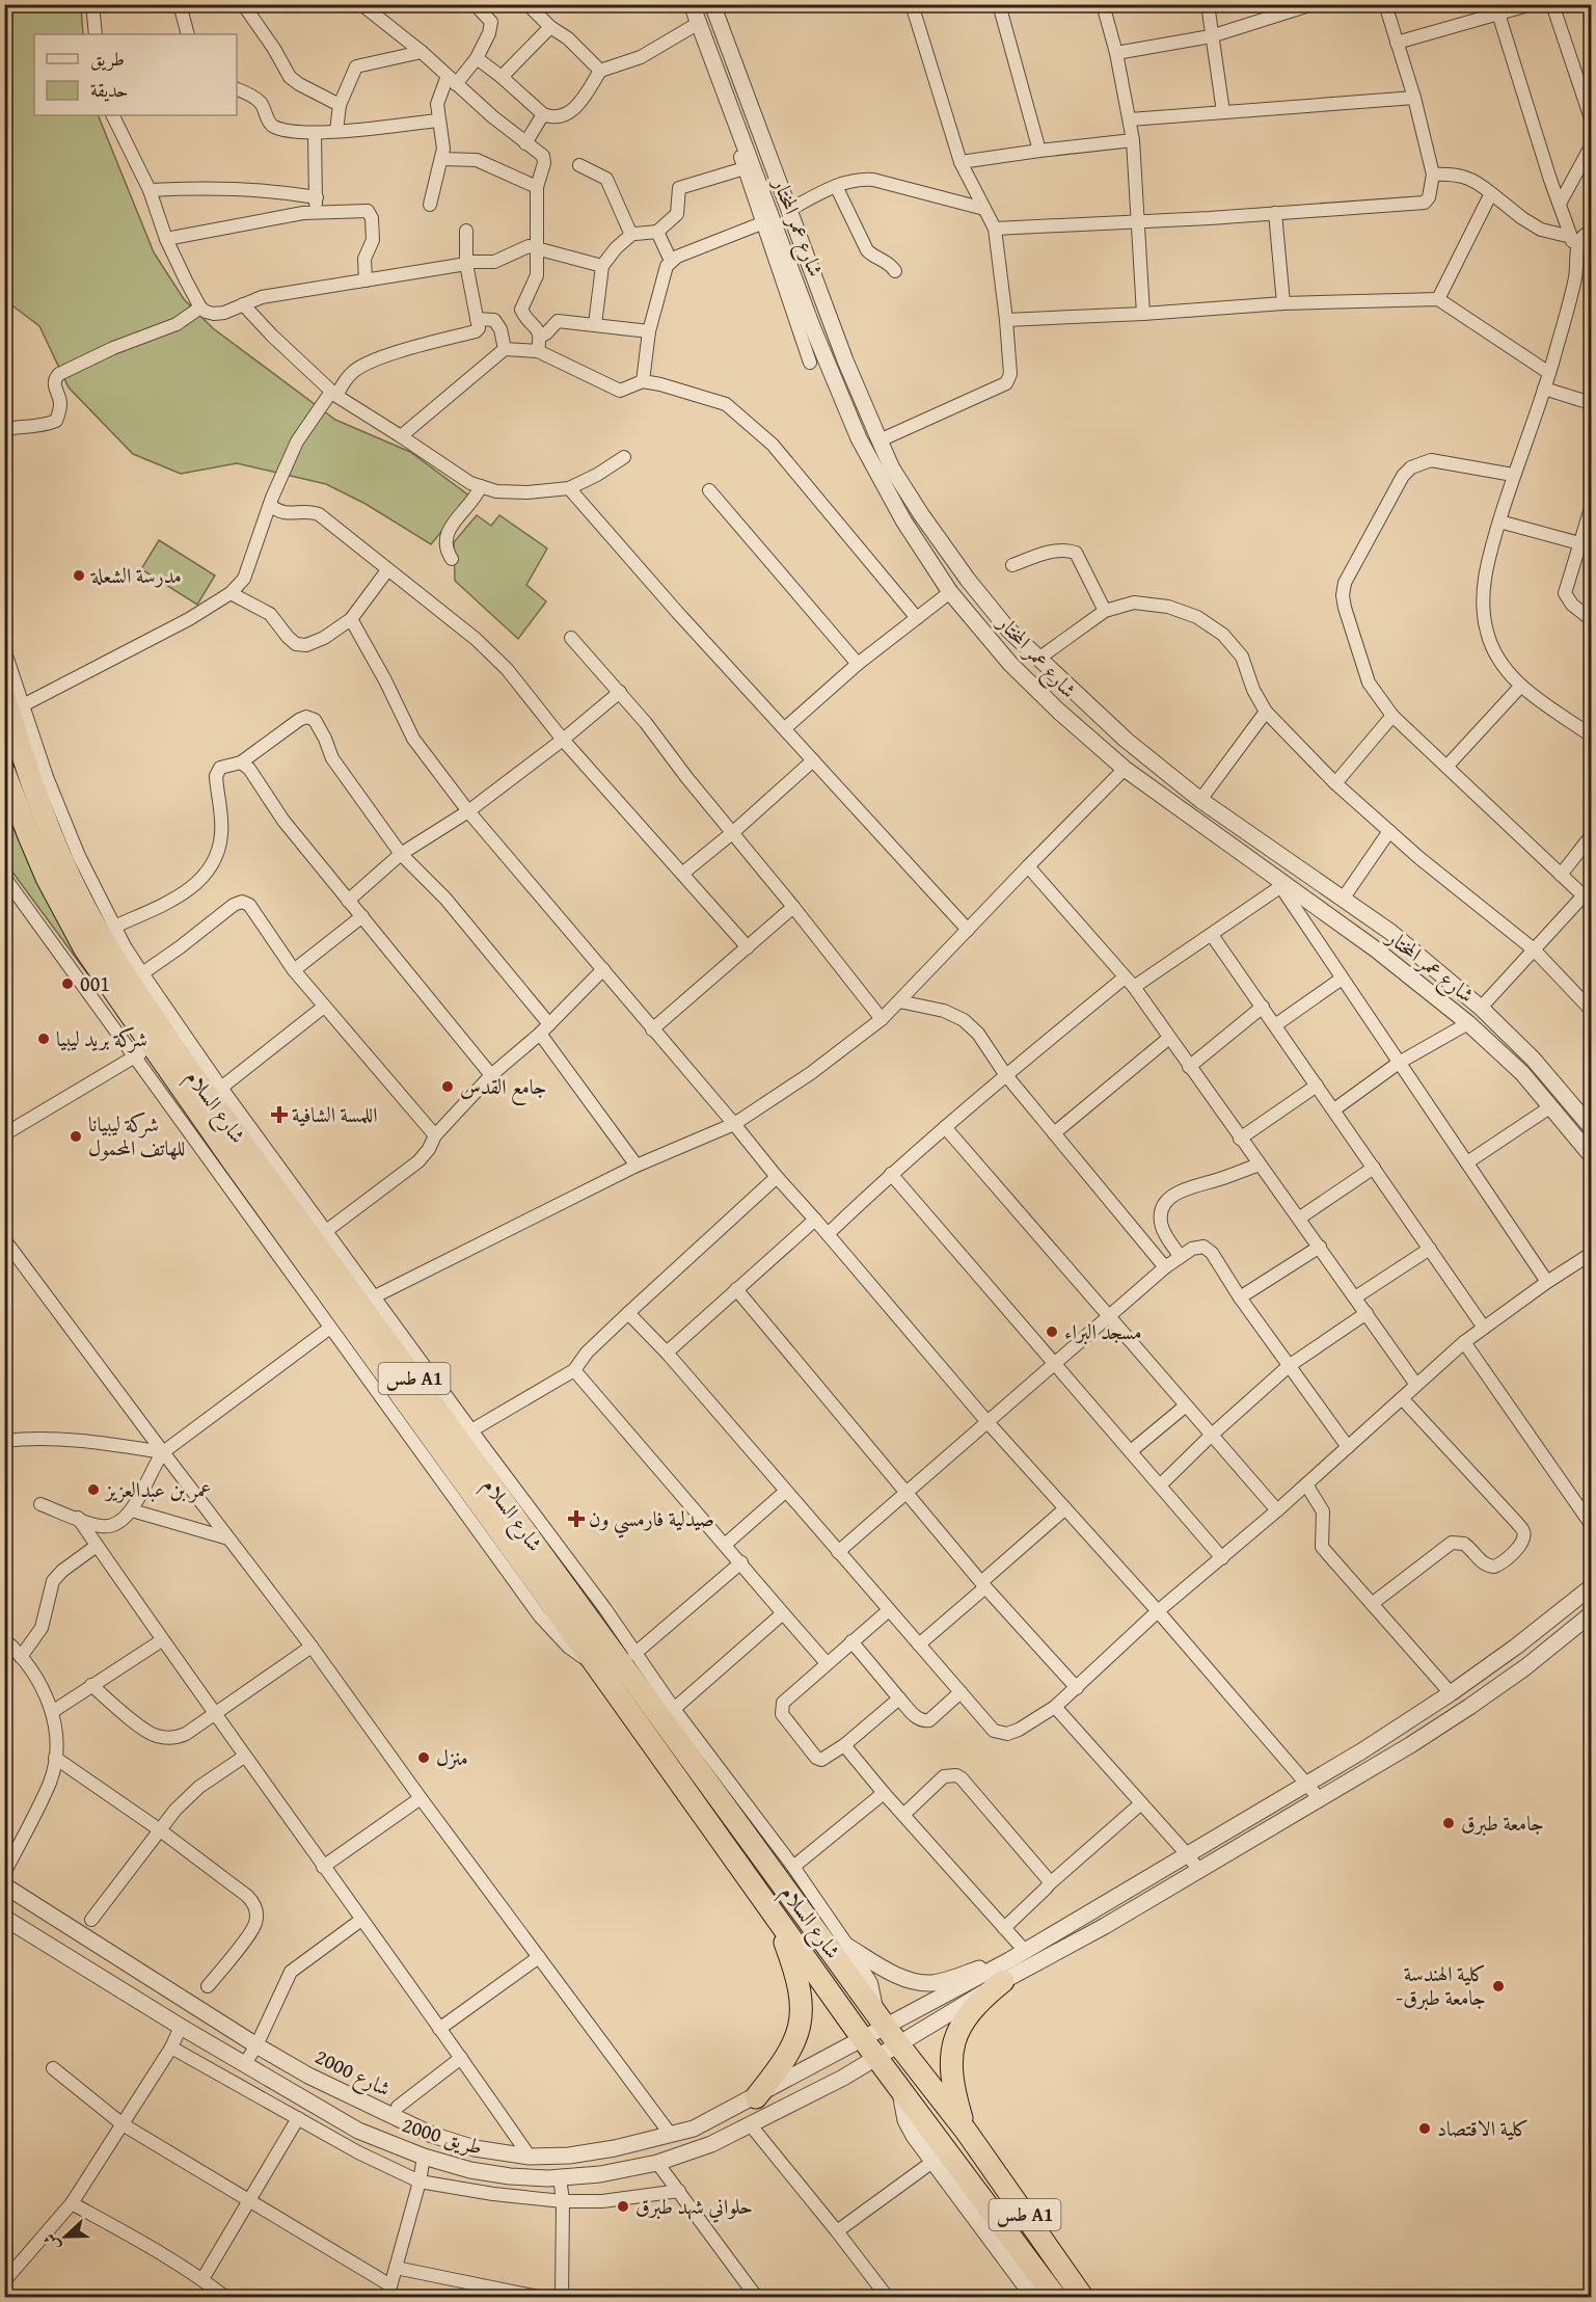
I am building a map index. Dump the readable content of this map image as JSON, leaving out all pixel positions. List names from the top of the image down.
{
  "streets": {
    "highway": ["شارع السلام", "طس A1"],
    "street": ["شارع عمر المختار", "شارع 2000", "طريق 2000"]
  },
  "crossings": [
    ["شارع السلام", "شارع 2000"],
    ["شارع السلام", "طريق 2000"],
    ["شارع 2000", "طريق 2000"]
  ],
  "places": {
    "other": [
      "مدرسة الشعلة",
      "001",
      "شركة بريد ليبيا",
      "جامع القدس",
      "شركة ليبيانا للهاتف المحمول",
      "مسجد البراء",
      "عمر بن عبدالعزيز",
      "منزل",
      "جامعة طبرق",
      "كلية الهندسة -جامعة طبرق",
      "كلية الاقتصاد",
      "حلواني شهد طبرق"
    ],
    "health": ["اللمسة الشافية", "صيدلية فارمسي ون"]
  },
  "legend": ["طريق", "حديقة"],
  "north": "left"
}
